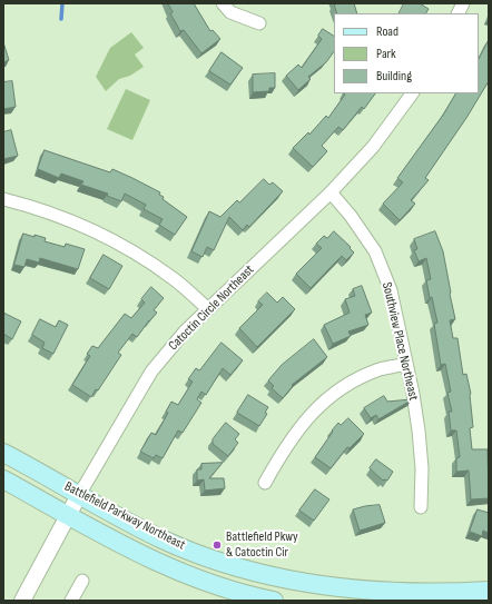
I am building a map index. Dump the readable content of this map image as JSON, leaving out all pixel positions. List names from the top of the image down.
{
  "streets": {
    "main road": ["Battlefield Parkway Northeast"],
    "street": ["Catoctin Circle Northeast", "Southview Place Northeast"]
  },
  "crossings": [
    ["Catoctin Circle Northeast", "Southview Place Northeast"],
    ["Catoctin Circle Northeast", "Battlefield Parkway Northeast"]
  ],
  "places": ["Battlefield Pkwy & Catoctin Cir"],
  "legend": ["Road", "Park", "Building"]
}
